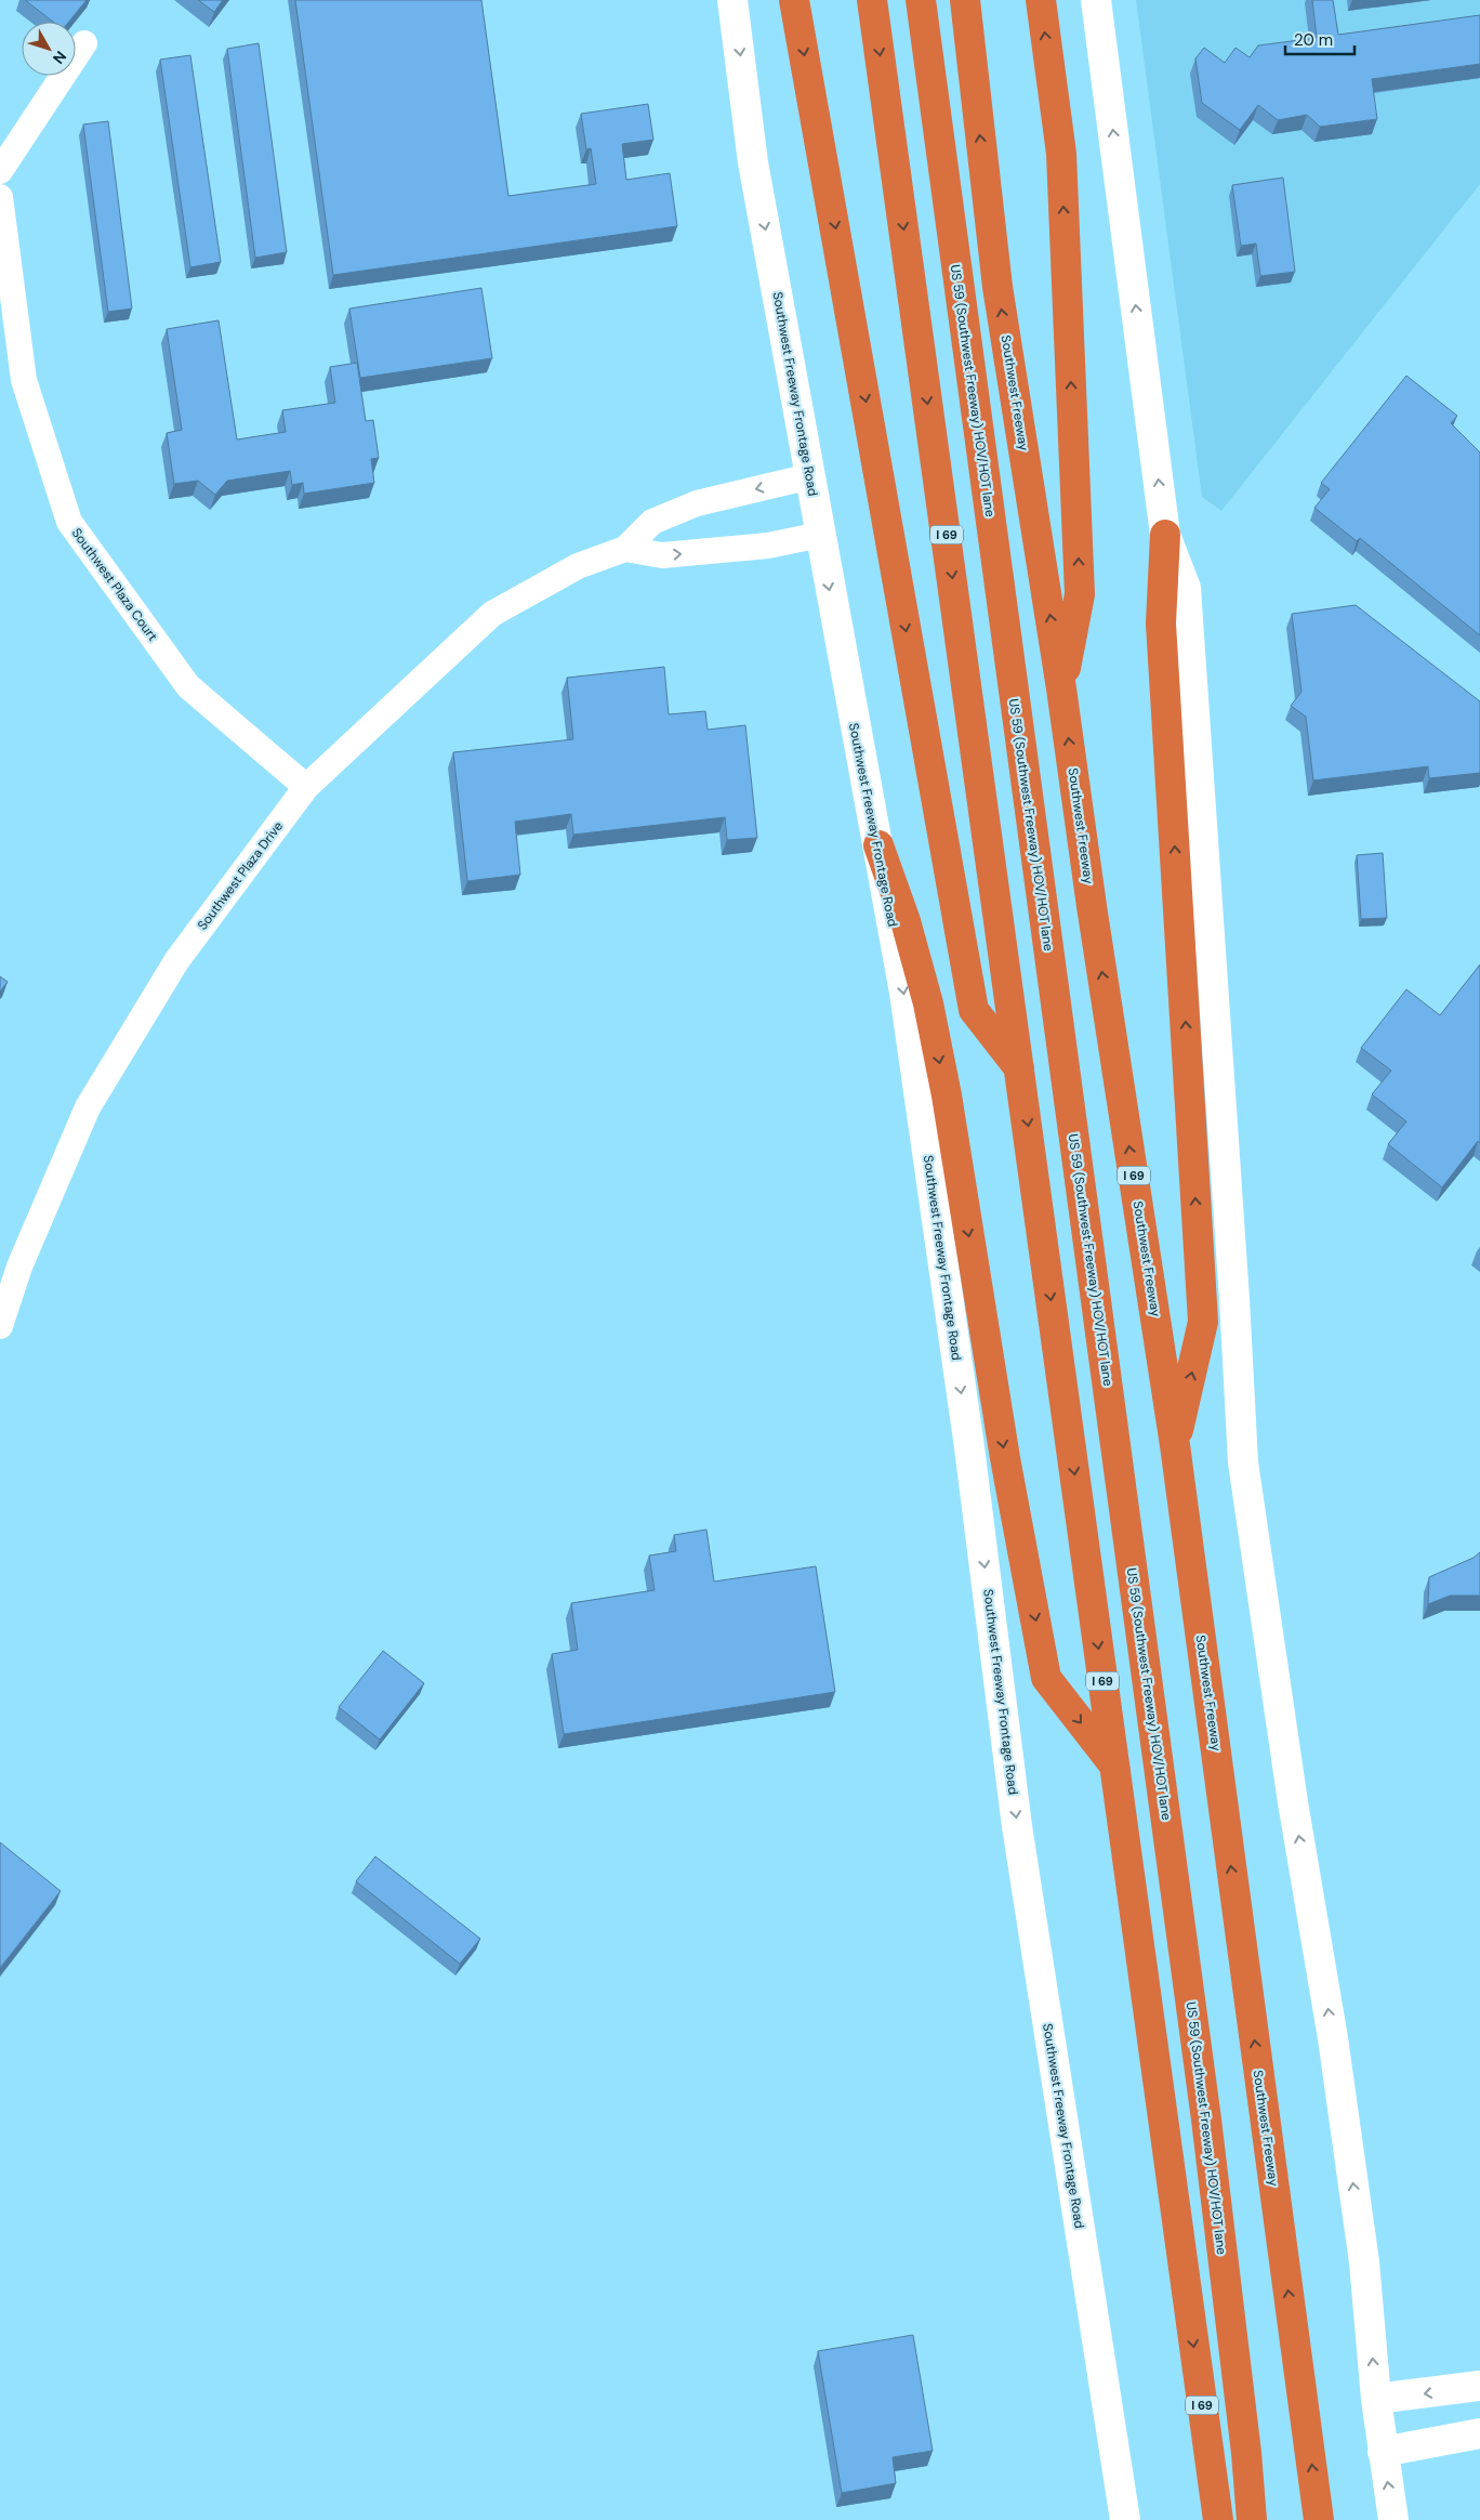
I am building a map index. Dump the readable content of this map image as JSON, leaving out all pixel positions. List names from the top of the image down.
{
  "streets": {
    "highway": ["US 59 (Southwest Freeway) HOV/HOT lane", "Southwest Freeway", "I 69"],
    "main road": ["Southwest Freeway Frontage Road"],
    "street": ["Southwest Plaza Court", "Southwest Plaza Drive"]
  },
  "crossings": [
    ["Southwest Freeway Frontage Road", "Southwest Plaza Drive"],
    ["Southwest Plaza Court", "Southwest Plaza Drive"]
  ],
  "one_way": ["Southwest Freeway Frontage Road"],
  "scale_bar": "20 m",
  "north": "bottom right"
}
